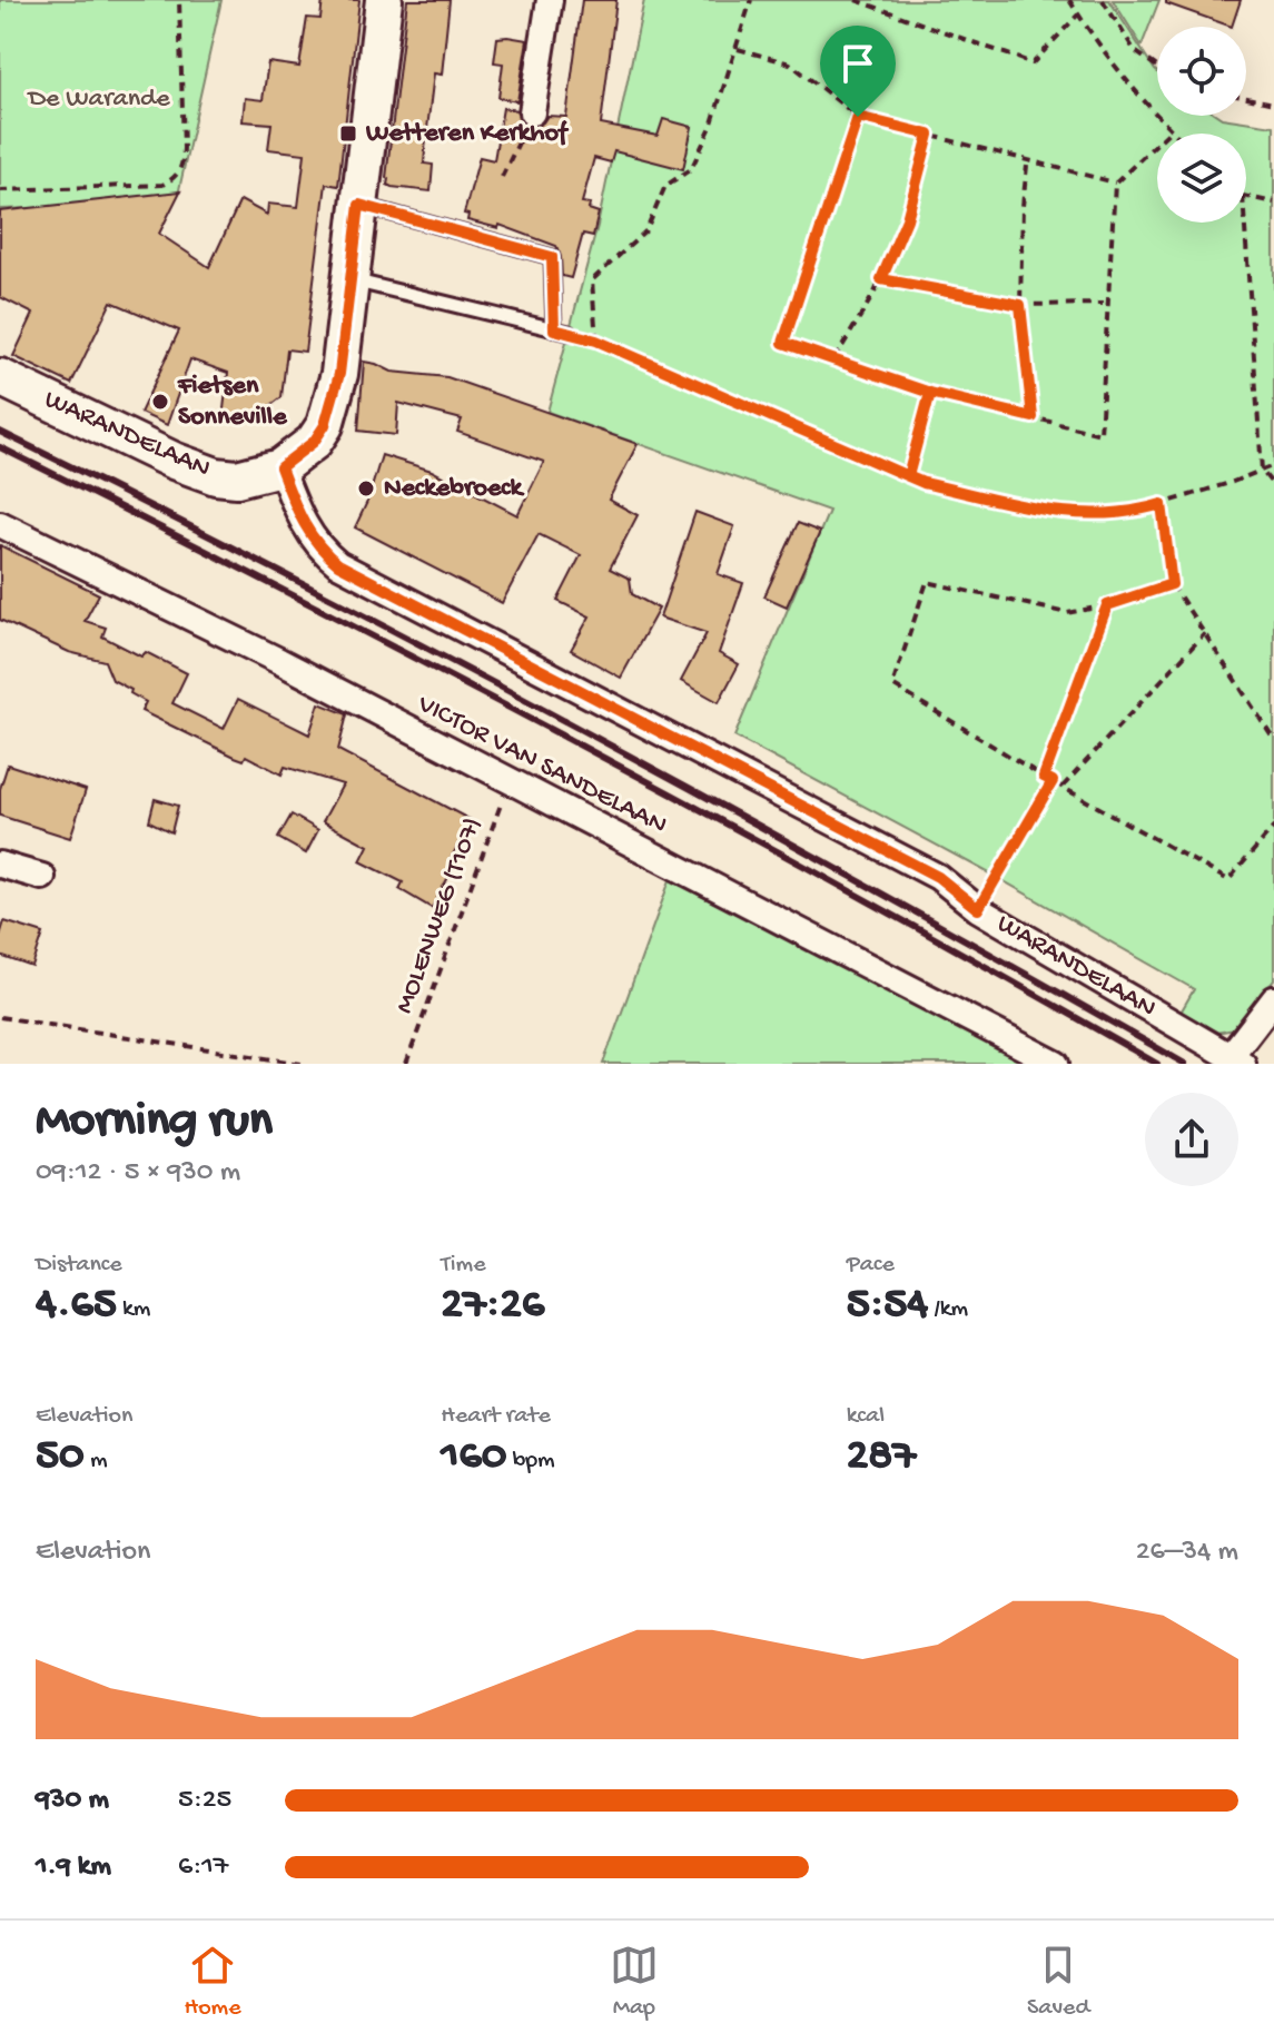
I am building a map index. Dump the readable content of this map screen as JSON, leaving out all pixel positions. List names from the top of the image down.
{
  "streets": {
    "main road": ["WARANDELAAN"],
    "street": ["VICTOR VAN SANDELAAN"],
    "path": ["MOLENWEG (T107)"]
  },
  "crossings": [
    ["VICTOR VAN SANDELAAN", "MOLENWEG (T107)"]
  ],
  "parks": ["De Warande"],
  "places": {
    "transit": ["Wetteren Kerkhof"],
    "other": ["Fietsen Sonneville", "Neckebroeck"]
  },
  "page": {
    "heading": ["Morning run", "09:12 · 5 × 930 m"],
    "stats": [
      ["Distance", "4.65 km"],
      ["Time", "27:26"],
      ["Pace", "5:54 /km"],
      ["Elevation", "50 m"],
      ["Heart rate", "160 bpm"],
      ["kcal", "287"]
    ],
    "chart": ["Elevation", "26–34 m"],
    "list": [
      {
        "name": "930 m",
        "note": "5:25"
      },
      {
        "name": "1.9 km",
        "note": "6:17"
      }
    ],
    "tabs": ["Home", "Map", "Saved"]
  }
}
